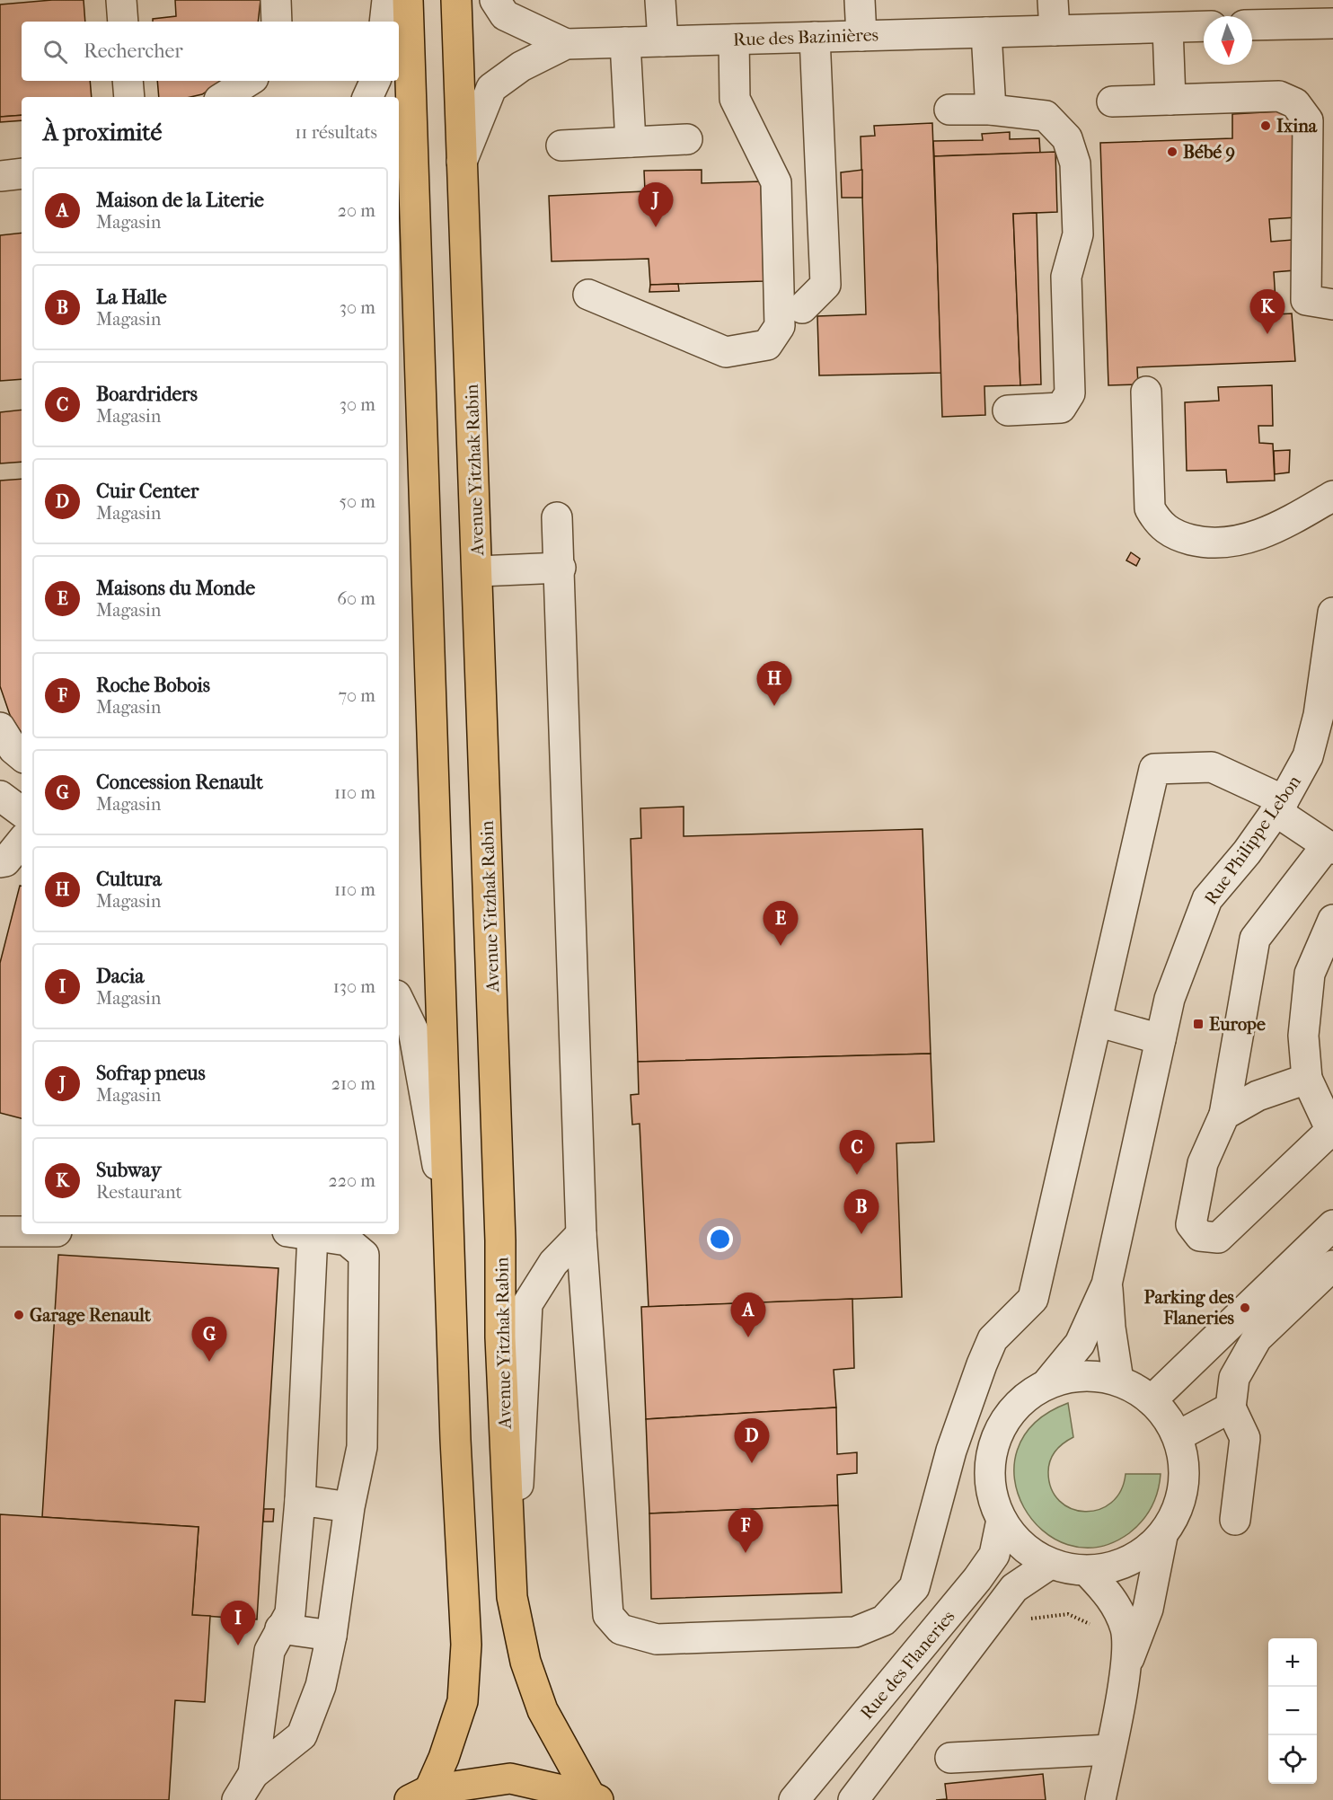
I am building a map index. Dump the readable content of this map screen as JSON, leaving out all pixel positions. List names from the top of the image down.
{
  "streets": {
    "main road": ["Avenue Yitzhak Rabin"],
    "street": ["Rue des Bazinières", "Rue Philippe Lebon", "Rue des Flaneries"]
  },
  "crossings": [
    ["Rue des Bazinières", "Avenue Yitzhak Rabin"]
  ],
  "places": {
    "other": [
      "Ixina",
      "Bébé 9",
      "Parking des Flaneries",
      "Garage Renault"
    ],
    "transit": ["Europe"]
  },
  "north": "bottom",
  "page": {
    "search": "Rechercher",
    "heading": ["À proximité", "11 résultats"],
    "list": [
      {
        "mark": "A",
        "name": "Maison de la Literie",
        "note": "Magasin",
        "value": "20 m"
      },
      {
        "mark": "B",
        "name": "La Halle",
        "note": "Magasin",
        "value": "30 m"
      },
      {
        "mark": "C",
        "name": "Boardriders",
        "note": "Magasin",
        "value": "30 m"
      },
      {
        "mark": "D",
        "name": "Cuir Center",
        "note": "Magasin",
        "value": "50 m"
      },
      {
        "mark": "E",
        "name": "Maisons du Monde",
        "note": "Magasin",
        "value": "60 m"
      },
      {
        "mark": "F",
        "name": "Roche Bobois",
        "note": "Magasin",
        "value": "70 m"
      },
      {
        "mark": "G",
        "name": "Concession Renault",
        "note": "Magasin",
        "value": "110 m"
      },
      {
        "mark": "H",
        "name": "Cultura",
        "note": "Magasin",
        "value": "110 m"
      },
      {
        "mark": "I",
        "name": "Dacia",
        "note": "Magasin",
        "value": "130 m"
      },
      {
        "mark": "J",
        "name": "Sofrap pneus",
        "note": "Magasin",
        "value": "210 m"
      },
      {
        "mark": "K",
        "name": "Subway",
        "note": "Restaurant",
        "value": "220 m"
      }
    ],
    "pins": [
      "J",
      "K",
      "H",
      "E",
      "C",
      "B",
      "A",
      "G",
      "D",
      "F",
      "I"
    ],
    "map_buttons": ["+", "−"]
  }
}
